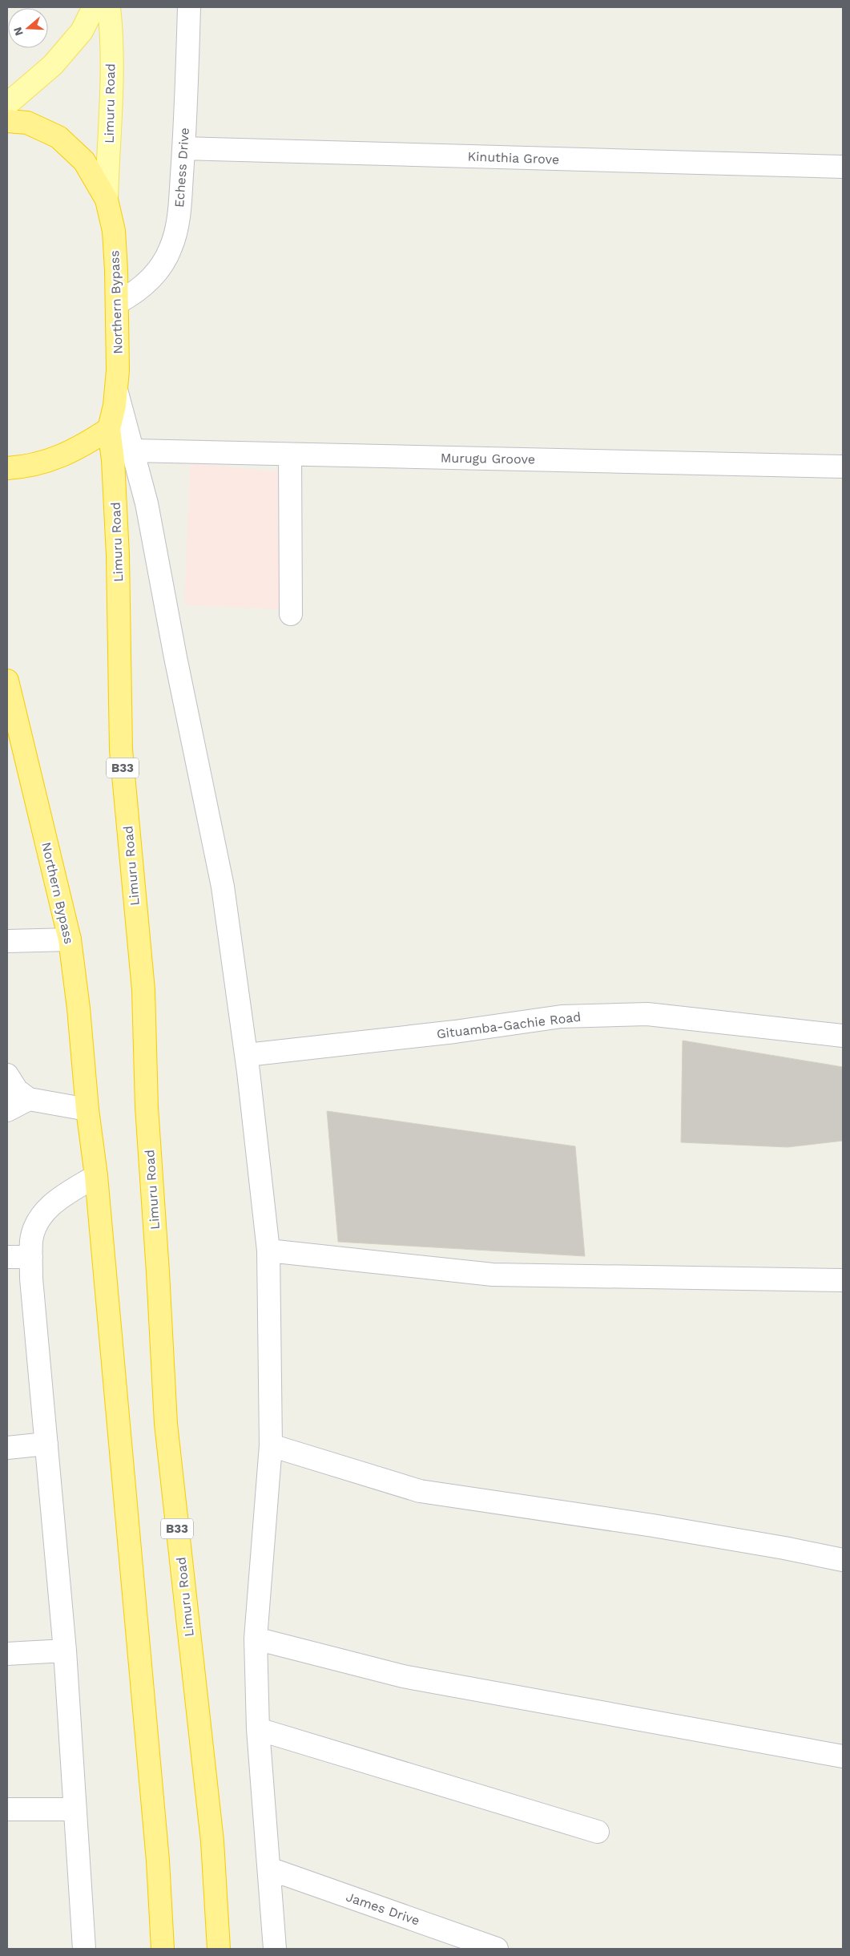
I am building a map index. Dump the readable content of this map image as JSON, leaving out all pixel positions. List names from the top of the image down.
{
  "streets": {
    "highway": ["Limuru Road", "Northern Bypass", "B33"],
    "street": [
      "Kinuthia Grove",
      "Echess Drive",
      "Murugu Groove",
      "Gituamba-Gachie Road",
      "James Drive"
    ]
  },
  "crossings": [
    ["Limuru Road", "Northern Bypass"],
    ["Kinuthia Grove", "Echess Drive"],
    ["Echess Drive", "Northern Bypass"]
  ],
  "north": "left"
}
